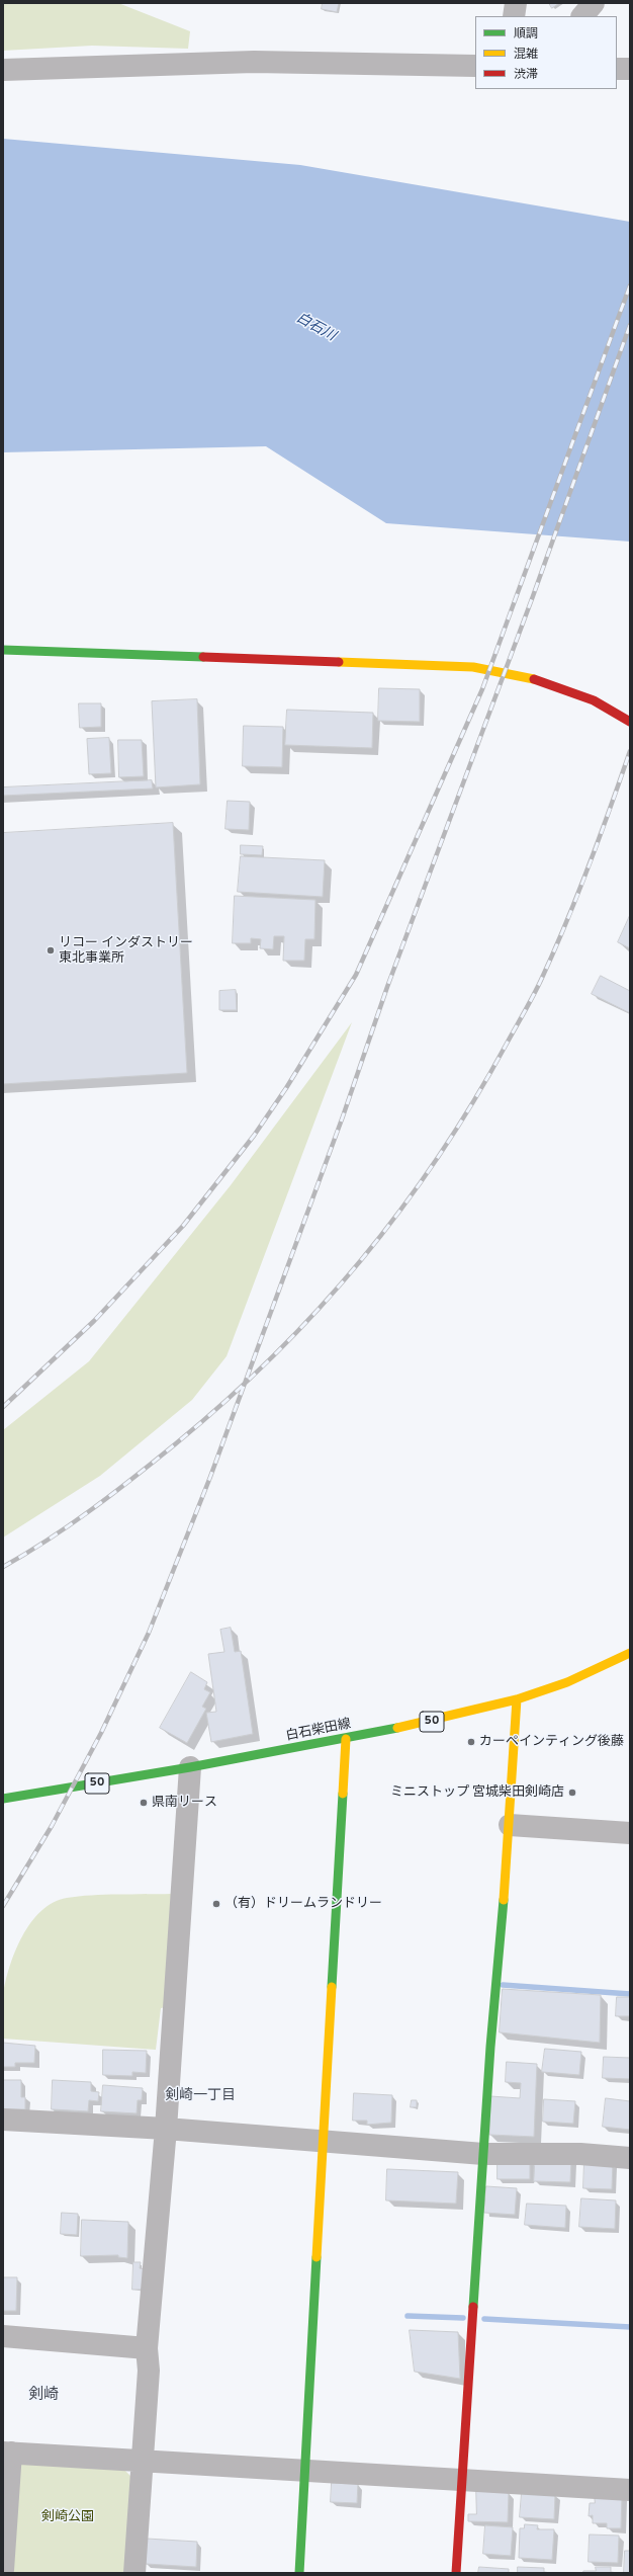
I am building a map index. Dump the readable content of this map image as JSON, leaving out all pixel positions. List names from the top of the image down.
{
  "streets": {
    "street": ["50", "白石柴田線"]
  },
  "districts": ["剣崎一丁目", "剣崎"],
  "water": ["白石川"],
  "parks": ["剣崎公園"],
  "places": [
    "リコー インダストリー 東北事業所",
    "カーペインティング後藤",
    "ミニストップ 宮城柴田剣崎店",
    "県南リース",
    "（有）ドリームランドリー"
  ],
  "legend": ["順調", "混雑", "渋滞"]
}
